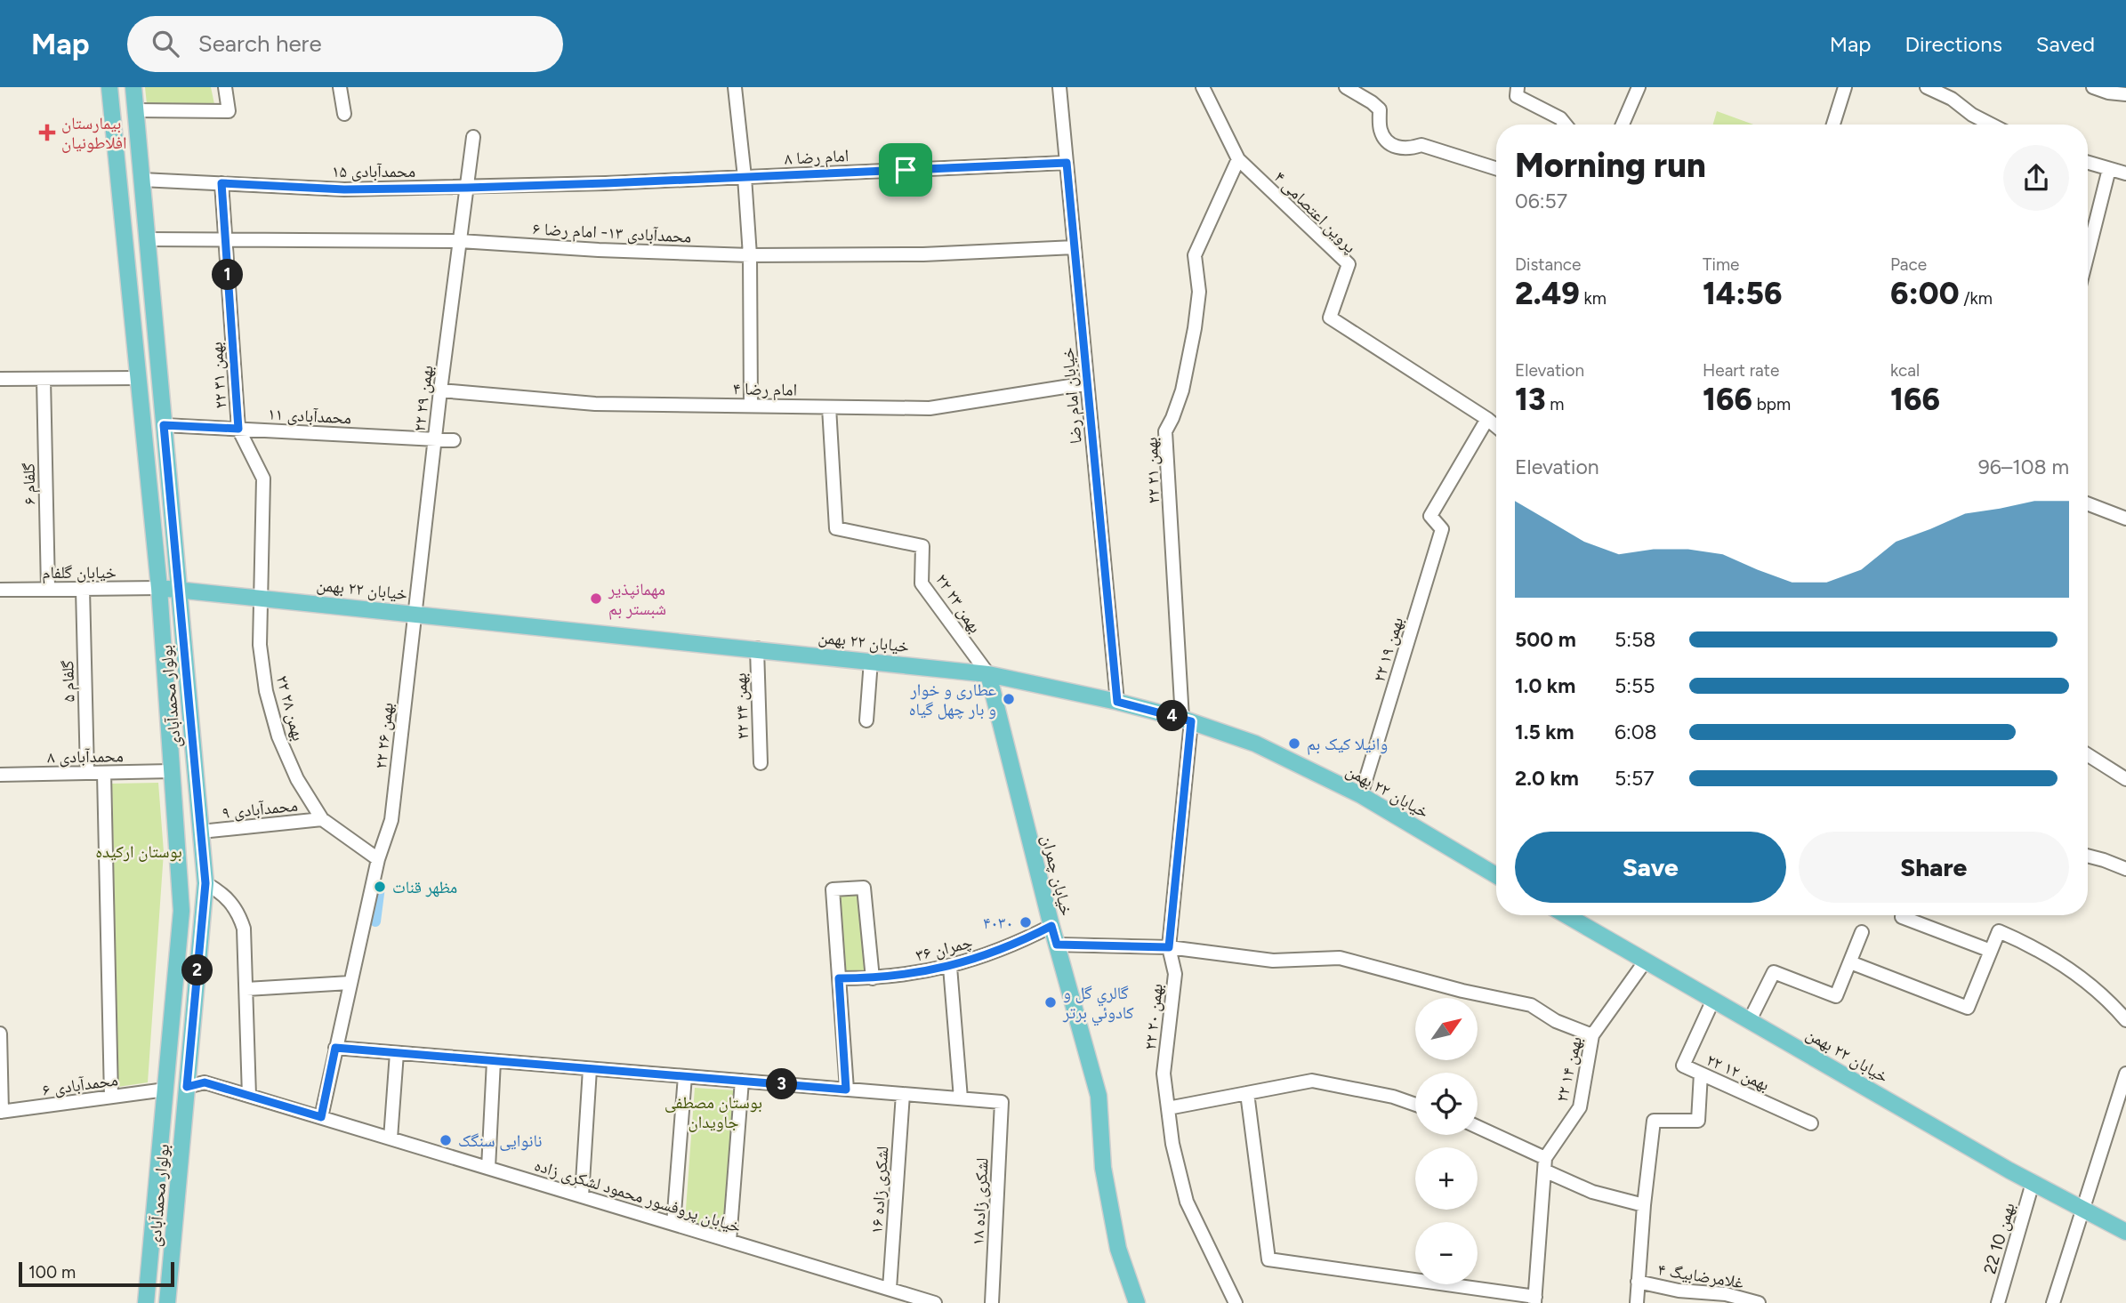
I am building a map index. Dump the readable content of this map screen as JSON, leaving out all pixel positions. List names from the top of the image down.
{
  "streets": {
    "main road": ["خیابان ۲۲ بهمن", "بولوار محمدآبادی", "خیابان چمران"],
    "street": [
      "امام رضا ۸",
      "محمدآبادی ۱۵",
      "پروین اعتصامی ۴",
      "محمدآبادی ۱۳- امام رضا ۶",
      "۲۲ بهمن ۳۱",
      "امام رضا ۴",
      "خیابان امام رضا",
      "۲۲ بهمن ۲۹",
      "محمدآبادی ۱۱",
      "۲۲ بهمن ۲۱",
      "گلفام ۶",
      "خیابان گلفام",
      "۲۲ بهمن ۲۳",
      "۲۲ بهمن ۱۹",
      "گلفام ۵",
      "۲۲ بهمن ۲۴",
      "۲۲ بهمن ۲۸",
      "۲۲ بهمن ۲۶",
      "محمدآبادی ۸",
      "محمدآبادی ۹",
      "چمران ۳۶",
      "۲۲ بهمن ۲۰",
      "۲۲ بهمن ۱۴",
      "۲۲ بهمن ۱۲",
      "محمدآبادی ۶",
      "لشکری زاده ١۶",
      "خیابان پروفسور محمود لشکری زاده",
      "لشکری زاده ۱۸",
      "22 بهمن 10",
      "غلامرضابیگ ۴"
    ]
  },
  "crossings": [
    ["امام رضا ۸", "محمدآبادی ۱۵"],
    ["امام رضا ۸", "خیابان امام رضا"],
    ["محمدآبادی ۱۵", "۲۲ بهمن ۳۱"],
    ["محمدآبادی ۱۵", "۲۲ بهمن ۲۹"],
    ["محمدآبادی ۱۵", "بولوار محمدآبادی"],
    ["پروین اعتصامی ۴", "۲۲ بهمن ۲۱"],
    ["پروین اعتصامی ۴", "۲۲ بهمن ۱۹"],
    ["محمدآبادی ۱۳- امام رضا ۶", "۲۲ بهمن ۳۱"],
    ["محمدآبادی ۱۳- امام رضا ۶", "خیابان امام رضا"],
    ["محمدآبادی ۱۳- امام رضا ۶", "۲۲ بهمن ۲۹"],
    ["محمدآبادی ۱۳- امام رضا ۶", "بولوار محمدآبادی"],
    ["۲۲ بهمن ۳۱", "محمدآبادی ۱۱"],
    ["۲۲ بهمن ۳۱", "خیابان ۲۲ بهمن"],
    ["۲۲ بهمن ۳۱", "۲۲ بهمن ۲۸"],
    ["امام رضا ۴", "خیابان امام رضا"],
    ["امام رضا ۴", "۲۲ بهمن ۲۹"],
    ["امام رضا ۴", "۲۲ بهمن ۲۳"],
    ["خیابان امام رضا", "خیابان ۲۲ بهمن"],
    ["۲۲ بهمن ۲۹", "محمدآبادی ۱۱"],
    ["۲۲ بهمن ۲۹", "خیابان ۲۲ بهمن"],
    ["۲۲ بهمن ۲۹", "۲۲ بهمن ۲۶"],
    ["محمدآبادی ۱۱", "بولوار محمدآبادی"],
    ["۲۲ بهمن ۲۱", "خیابان ۲۲ بهمن"],
    ["۲۲ بهمن ۲۱", "۲۲ بهمن ۲۰"],
    ["گلفام ۶", "خیابان گلفام"],
    ["خیابان گلفام", "خیابان ۲۲ بهمن"],
    ["خیابان گلفام", "گلفام ۵"],
    ["خیابان گلفام", "بولوار محمدآبادی"],
    ["خیابان ۲۲ بهمن", "۲۲ بهمن ۲۳"],
    ["خیابان ۲۲ بهمن", "۲۲ بهمن ۱۹"],
    ["خیابان ۲۲ بهمن", "بولوار محمدآبادی"],
    ["خیابان ۲۲ بهمن", "۲۲ بهمن ۲۴"],
    ["خیابان ۲۲ بهمن", "۲۲ بهمن ۲۸"],
    ["خیابان ۲۲ بهمن", "۲۲ بهمن ۲۶"],
    ["خیابان ۲۲ بهمن", "خیابان چمران"],
    ["خیابان ۲۲ بهمن", "۲۲ بهمن ۲۰"],
    ["خیابان ۲۲ بهمن", "۲۲ بهمن ۱۴"],
    ["خیابان ۲۲ بهمن", "۲۲ بهمن ۱۲"],
    ["خیابان ۲۲ بهمن", "22 بهمن 10"],
    ["۲۲ بهمن ۲۳", "خیابان چمران"],
    ["گلفام ۵", "محمدآبادی ۸"],
    ["بولوار محمدآبادی", "محمدآبادی ۸"],
    ["بولوار محمدآبادی", "محمدآبادی ۹"],
    ["بولوار محمدآبادی", "محمدآبادی ۶"],
    ["بولوار محمدآبادی", "خیابان پروفسور محمود لشکری زاده"],
    ["۲۲ بهمن ۲۸", "محمدآبادی ۹"],
    ["۲۲ بهمن ۲۶", "خیابان پروفسور محمود لشکری زاده"],
    ["خیابان چمران", "چمران ۳۶"],
    ["لشکری زاده ١۶", "خیابان پروفسور محمود لشکری زاده"]
  ],
  "parks": ["بوستان ارکیده", "بوستان مصطفی جاویدان"],
  "places": {
    "health": ["بیمارستان افلاطونیان"],
    "other": [
      "مهمانپذیر شبستر بم",
      "عطاری و خوار و بار چهل گیاه",
      "وانیلا کیک بم",
      "مظهر قنات",
      "۴۰۳۰",
      "گالري گل و كادوئي برتر",
      "نانوایی سنگک"
    ]
  },
  "scale_bar": "100 m",
  "north": "top right",
  "page": {
    "header": "Map",
    "search": "Search here",
    "nav": ["Map", "Directions", "Saved"],
    "heading": ["Morning run", "06:57"],
    "stats": [
      ["Distance", "2.49 km"],
      ["Time", "14:56"],
      ["Pace", "6:00 /km"],
      ["Elevation", "13 m"],
      ["Heart rate", "166 bpm"],
      ["kcal", "166"]
    ],
    "pins": [
      "1",
      "4",
      "2",
      "3"
    ],
    "chart": ["Elevation", "96–108 m"],
    "list": [
      {
        "name": "500 m",
        "note": "5:58"
      },
      {
        "name": "1.0 km",
        "note": "5:55"
      },
      {
        "name": "1.5 km",
        "note": "6:08"
      },
      {
        "name": "2.0 km",
        "note": "5:57"
      }
    ],
    "buttons": ["Save", "Share"],
    "map_buttons": ["+", "−"],
    "scale": "100 m"
  }
}
